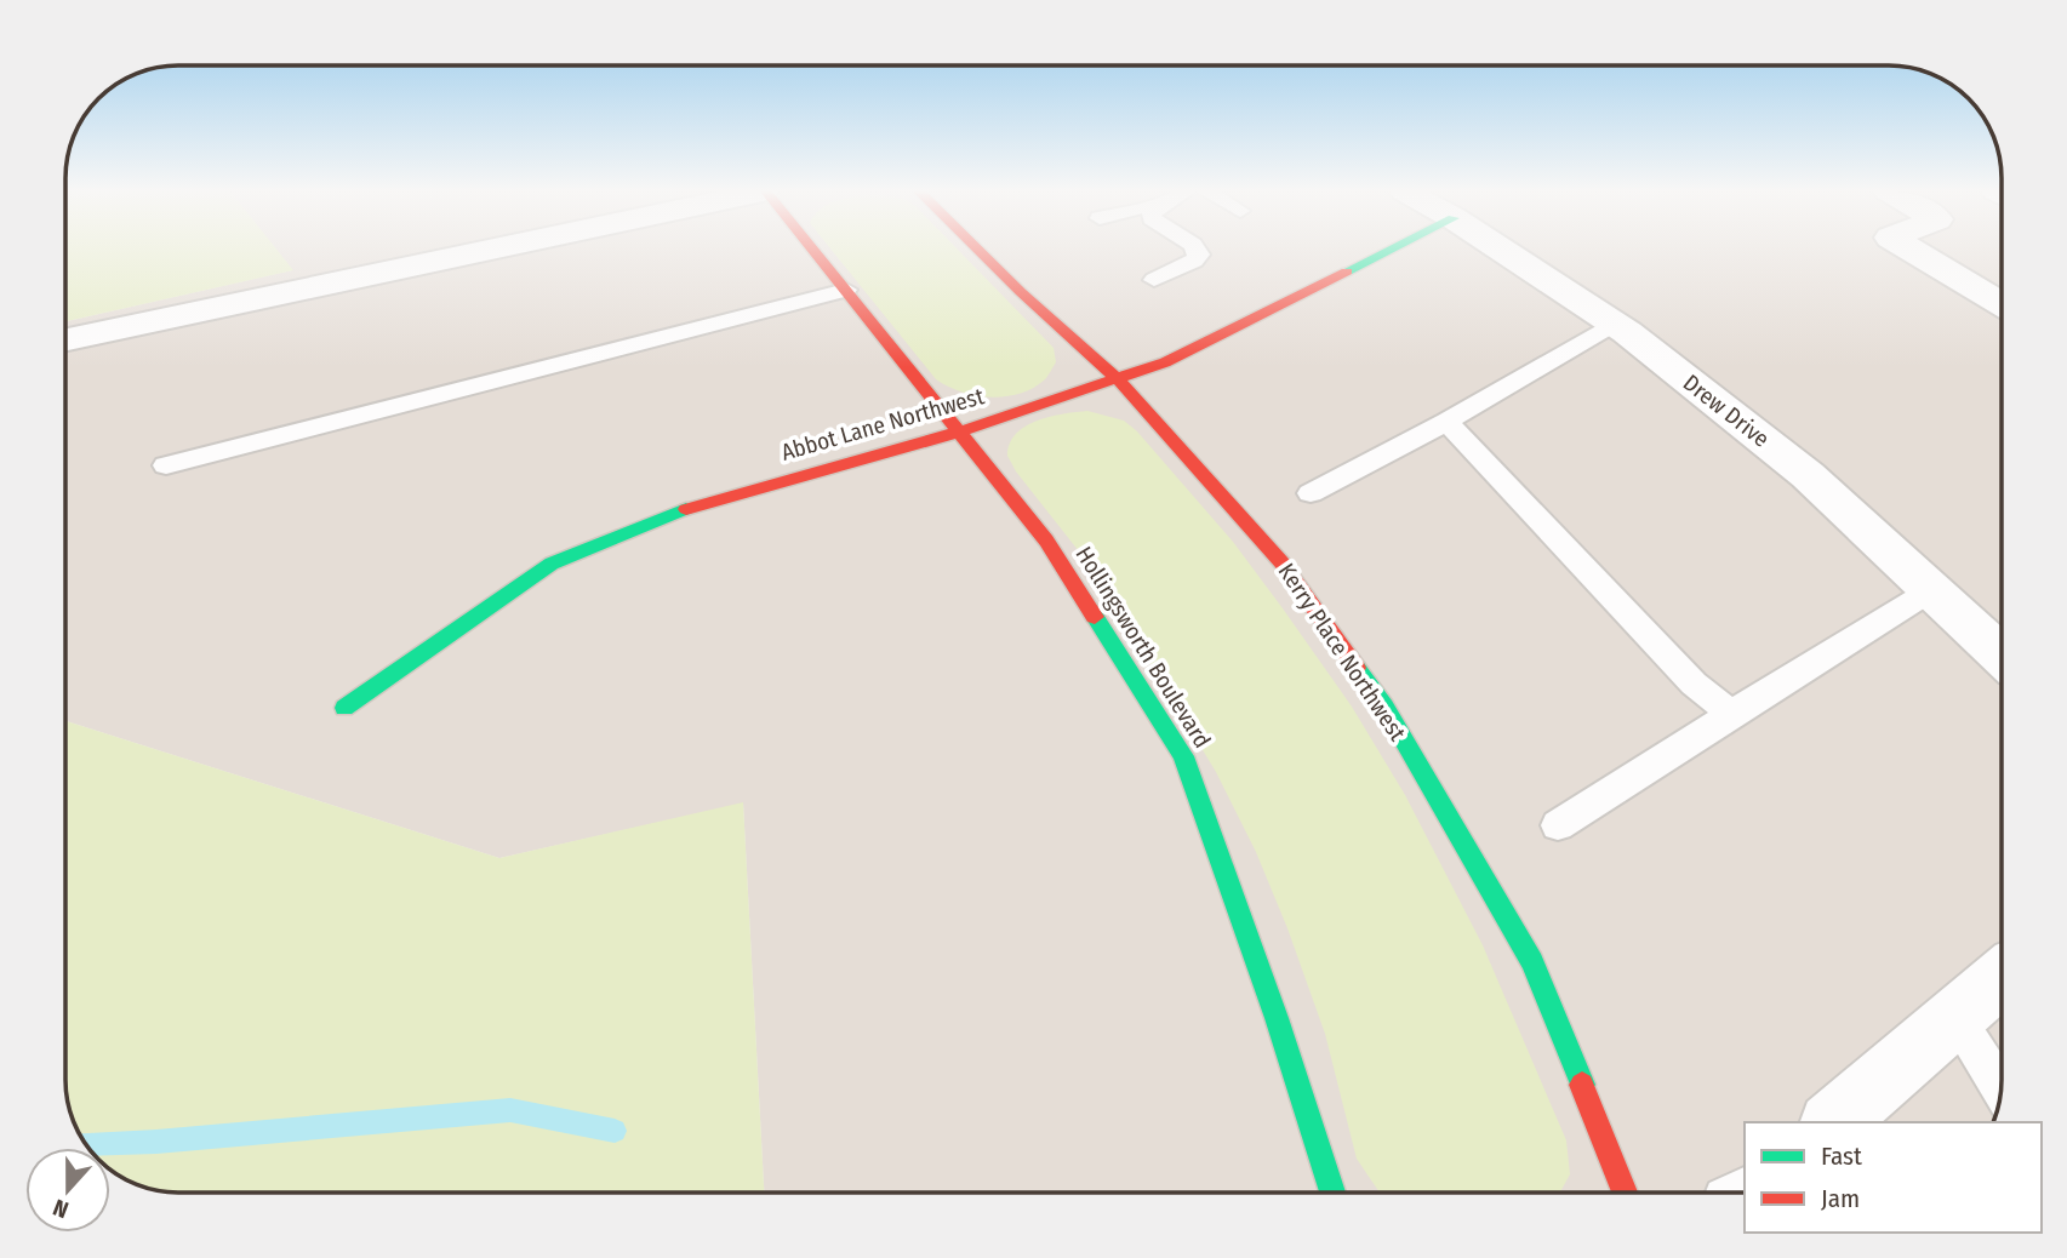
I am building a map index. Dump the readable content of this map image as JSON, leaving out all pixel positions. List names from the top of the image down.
{
  "streets": {
    "street": [
      "Drew Drive",
      "Abbot Lane Northwest",
      "Hollingsworth Boulevard",
      "Kerry Place Northwest"
    ]
  },
  "crossings": [
    ["Abbot Lane Northwest", "Hollingsworth Boulevard"],
    ["Abbot Lane Northwest", "Kerry Place Northwest"]
  ],
  "legend": ["Fast", "Jam"],
  "north": "bottom"
}
